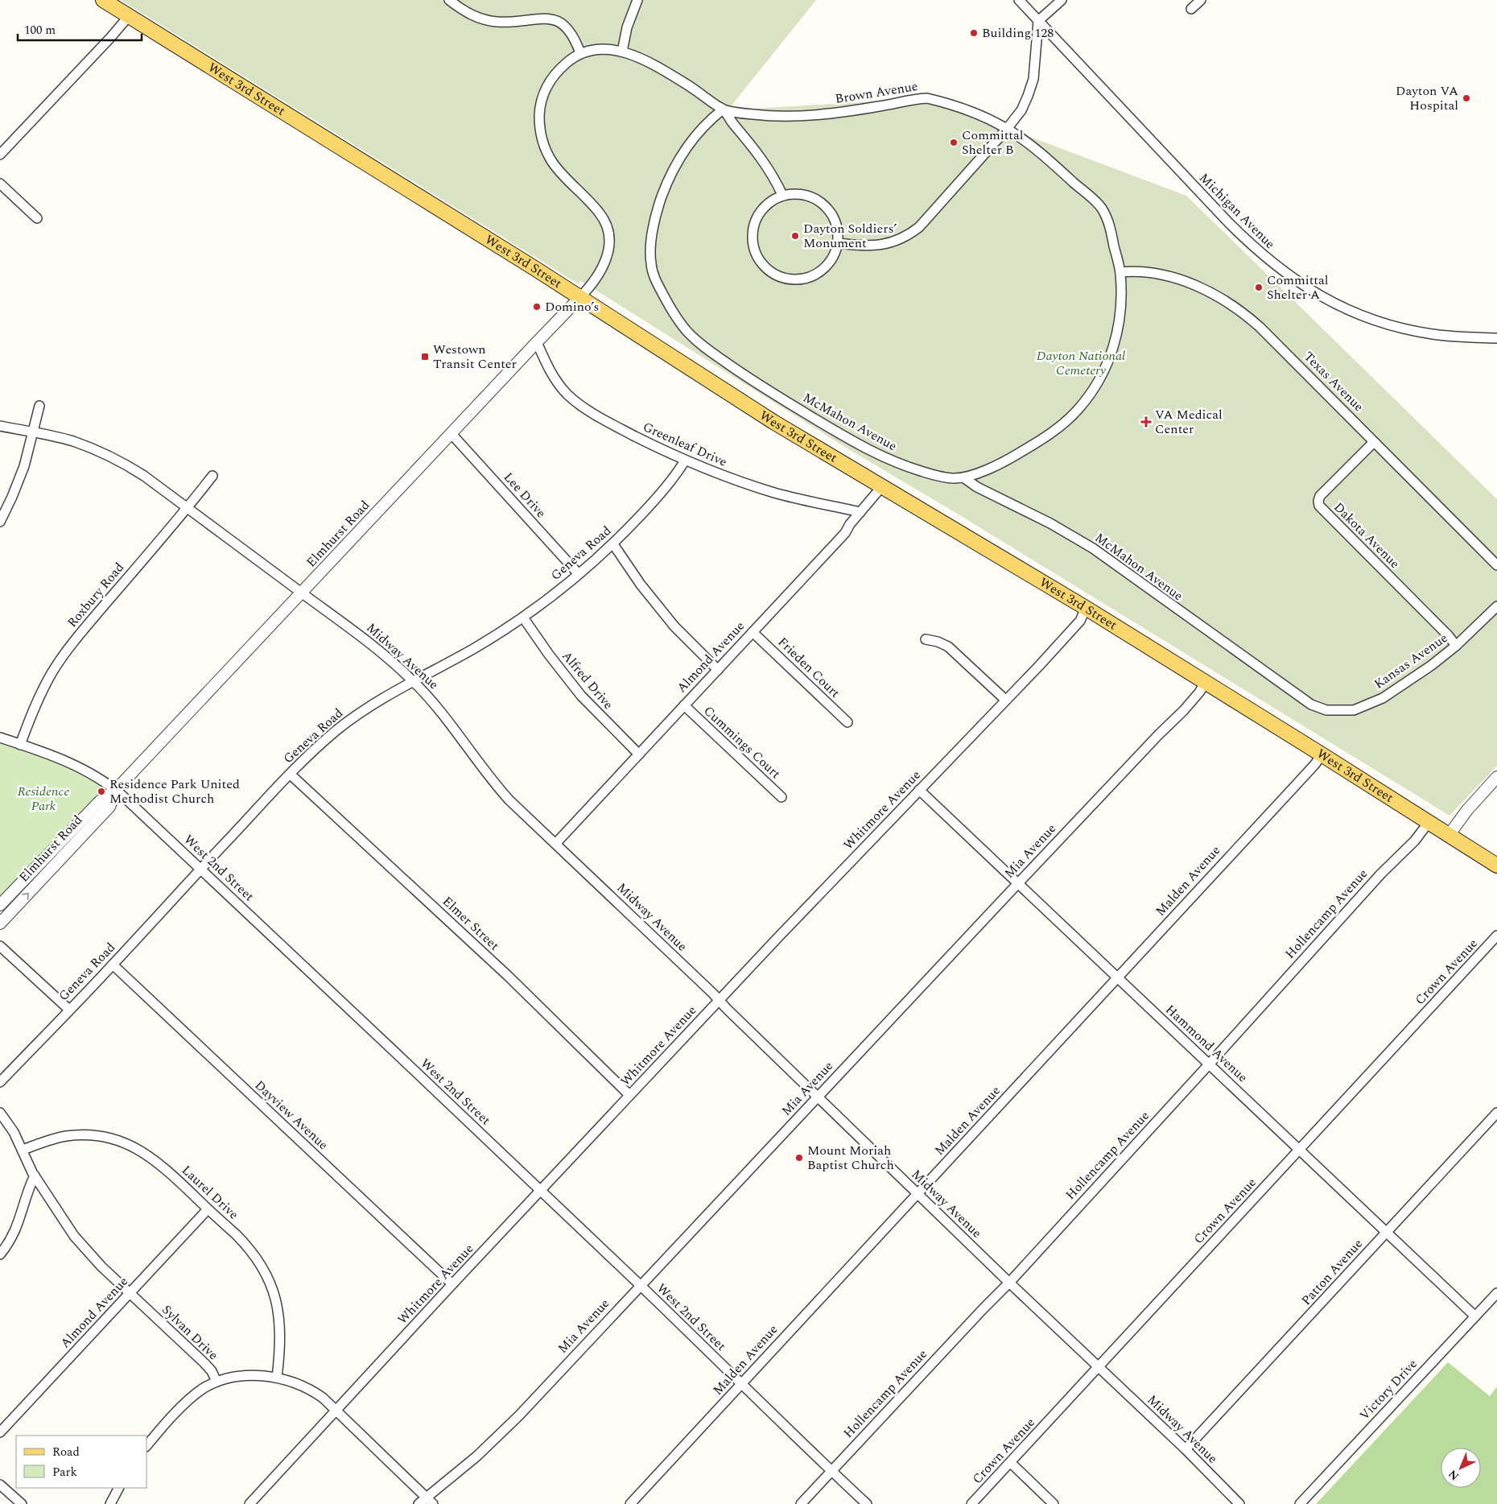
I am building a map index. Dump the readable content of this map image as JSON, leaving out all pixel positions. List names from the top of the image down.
{
  "streets": {
    "main road": ["West 3rd Street"],
    "street": [
      "Brown Avenue",
      "Michigan Avenue",
      "Texas Avenue",
      "McMahon Avenue",
      "Greenleaf Drive",
      "Lee Drive",
      "Elmhurst Road",
      "Dakota Avenue",
      "Geneva Road",
      "Roxbury Road",
      "Midway Avenue",
      "Almond Avenue",
      "Kansas Avenue",
      "Frieden Court",
      "Alfred Drive",
      "Cummings Court",
      "Whitmore Avenue",
      "Mia Avenue",
      "West 2nd Street",
      "Malden Avenue",
      "Hollencamp Avenue",
      "Elmer Street",
      "Crown Avenue",
      "Hammond Avenue",
      "Dayview Avenue",
      "Laurel Drive",
      "Patton Avenue",
      "Sylvan Drive",
      "Victory Drive"
    ]
  },
  "crossings": [
    ["West 3rd Street", "Elmhurst Road"],
    ["West 3rd Street", "Almond Avenue"],
    ["West 3rd Street", "Whitmore Avenue"],
    ["West 3rd Street", "Mia Avenue"],
    ["West 3rd Street", "Malden Avenue"],
    ["West 3rd Street", "Hollencamp Avenue"],
    ["Brown Avenue", "Texas Avenue"],
    ["Brown Avenue", "McMahon Avenue"],
    ["Texas Avenue", "Dakota Avenue"],
    ["McMahon Avenue", "Kansas Avenue"],
    ["Greenleaf Drive", "Elmhurst Road"],
    ["Greenleaf Drive", "Geneva Road"],
    ["Greenleaf Drive", "Almond Avenue"],
    ["Lee Drive", "Elmhurst Road"],
    ["Lee Drive", "Geneva Road"],
    ["Elmhurst Road", "Midway Avenue"],
    ["Elmhurst Road", "West 2nd Street"],
    ["Dakota Avenue", "Kansas Avenue"],
    ["Geneva Road", "Midway Avenue"],
    ["Geneva Road", "Alfred Drive"],
    ["Geneva Road", "West 2nd Street"],
    ["Geneva Road", "Elmer Street"],
    ["Geneva Road", "Dayview Avenue"],
    ["Roxbury Road", "Midway Avenue"],
    ["Roxbury Road", "West 2nd Street"],
    ["Midway Avenue", "Almond Avenue"],
    ["Midway Avenue", "Whitmore Avenue"],
    ["Midway Avenue", "Mia Avenue"],
    ["Midway Avenue", "Malden Avenue"],
    ["Midway Avenue", "Hollencamp Avenue"],
    ["Midway Avenue", "Crown Avenue"],
    ["Midway Avenue", "Patton Avenue"],
    ["Almond Avenue", "Frieden Court"],
    ["Almond Avenue", "Alfred Drive"],
    ["Almond Avenue", "Cummings Court"],
    ["Almond Avenue", "Laurel Drive"],
    ["Almond Avenue", "Sylvan Drive"],
    ["Whitmore Avenue", "West 2nd Street"],
    ["Whitmore Avenue", "Elmer Street"],
    ["Whitmore Avenue", "Hammond Avenue"],
    ["Whitmore Avenue", "Dayview Avenue"],
    ["Mia Avenue", "West 2nd Street"],
    ["Mia Avenue", "Hammond Avenue"],
    ["West 2nd Street", "Malden Avenue"],
    ["West 2nd Street", "Hollencamp Avenue"],
    ["Malden Avenue", "Hammond Avenue"],
    ["Hollencamp Avenue", "Hammond Avenue"],
    ["Crown Avenue", "Hammond Avenue"],
    ["Hammond Avenue", "Patton Avenue"],
    ["Hammond Avenue", "Victory Drive"],
    ["Laurel Drive", "Sylvan Drive"]
  ],
  "parks": ["Dayton National Cemetery", "Residence Park"],
  "places": {
    "other": [
      "Building 128",
      "Dayton VA Hospital",
      "Committal Shelter B",
      "Dayton Soldiers’ Monument",
      "Committal Shelter A",
      "Domino’s",
      "Residence Park United Methodist Church",
      "Mount Moriah Baptist Church"
    ],
    "transit": ["Westown Transit Center"],
    "health": ["VA Medical Center"]
  },
  "legend": ["Road", "Park"],
  "scale_bar": "100 m",
  "north": "bottom left"
}
